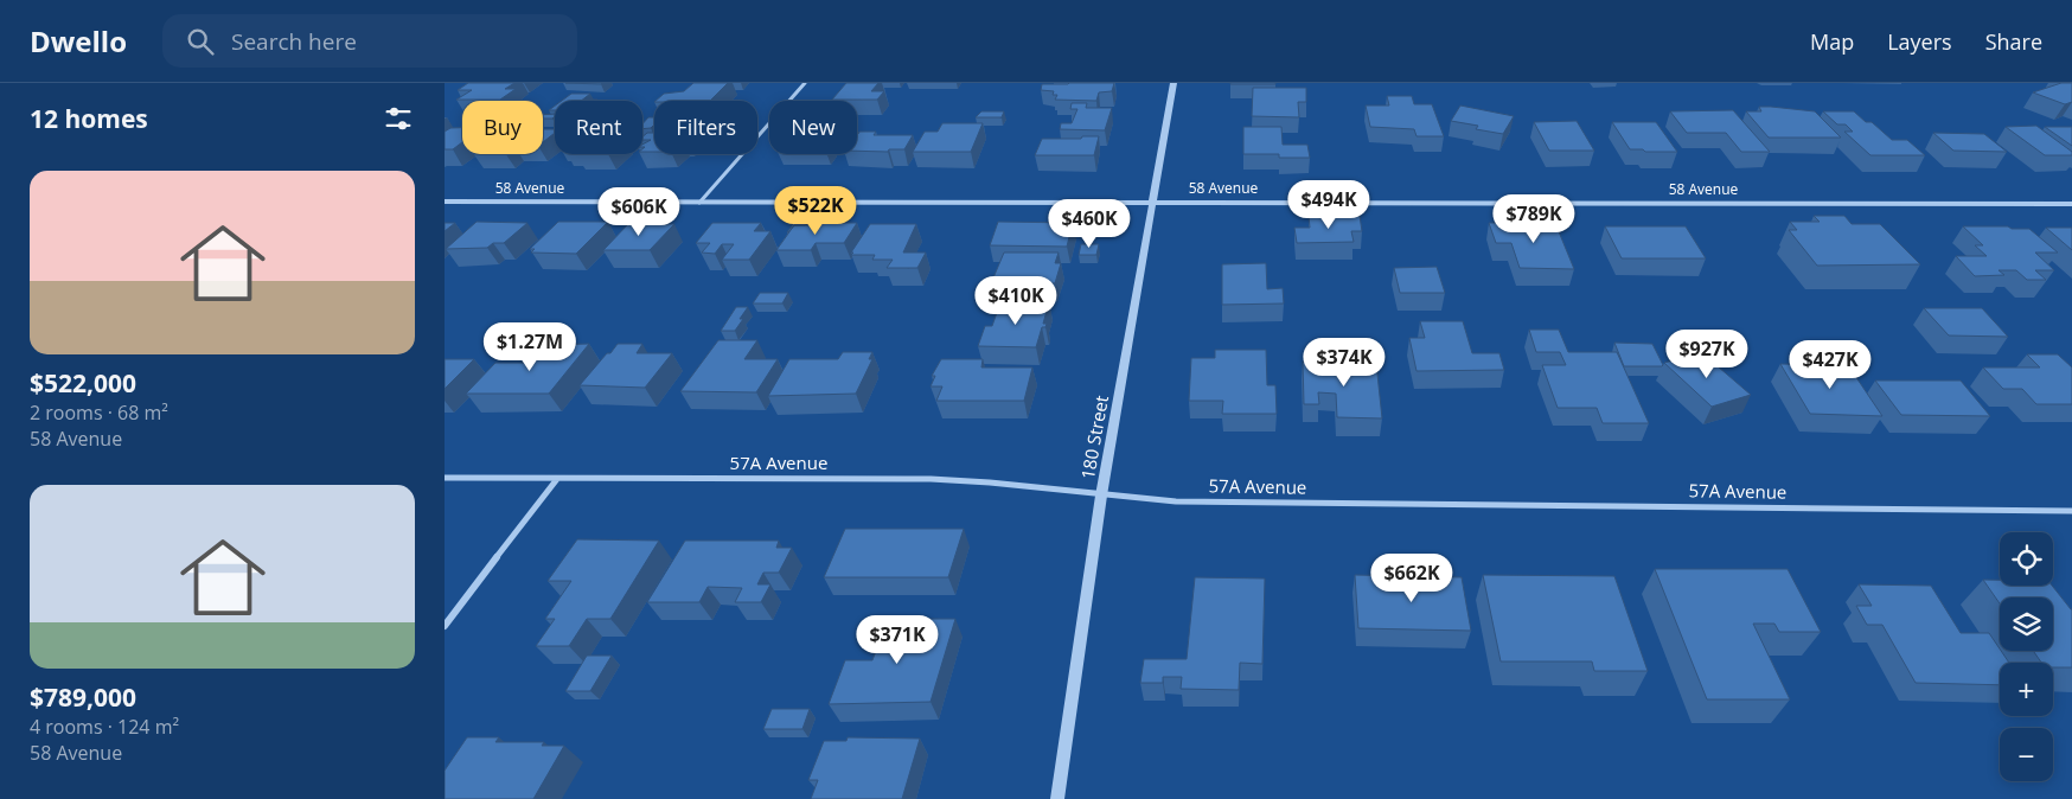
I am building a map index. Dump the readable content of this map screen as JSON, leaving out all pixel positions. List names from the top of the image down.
{
  "streets": {
    "street": ["58 Avenue", "180 Street", "57A Avenue"]
  },
  "crossings": [
    ["58 Avenue", "180 Street"],
    ["180 Street", "57A Avenue"]
  ],
  "page": {
    "header": "Dwello",
    "search": "Search here",
    "nav": ["Map", "Layers", "Share"],
    "heading": "12 homes",
    "chip": [
      "Buy",
      "Rent",
      "Filters",
      "New"
    ],
    "list": [
      {
        "name": "$522,000",
        "note": "2 rooms · 68 m² · 58 Avenue"
      },
      {
        "name": "$789,000",
        "note": "4 rooms · 124 m² · 58 Avenue"
      }
    ],
    "price": [
      "$494K",
      "$522K",
      "$606K",
      "$789K",
      "$460K",
      "$410K",
      "$1.27M",
      "$927K",
      "$374K",
      "$427K",
      "$662K",
      "$371K"
    ],
    "map_buttons": ["+", "−"]
  }
}
